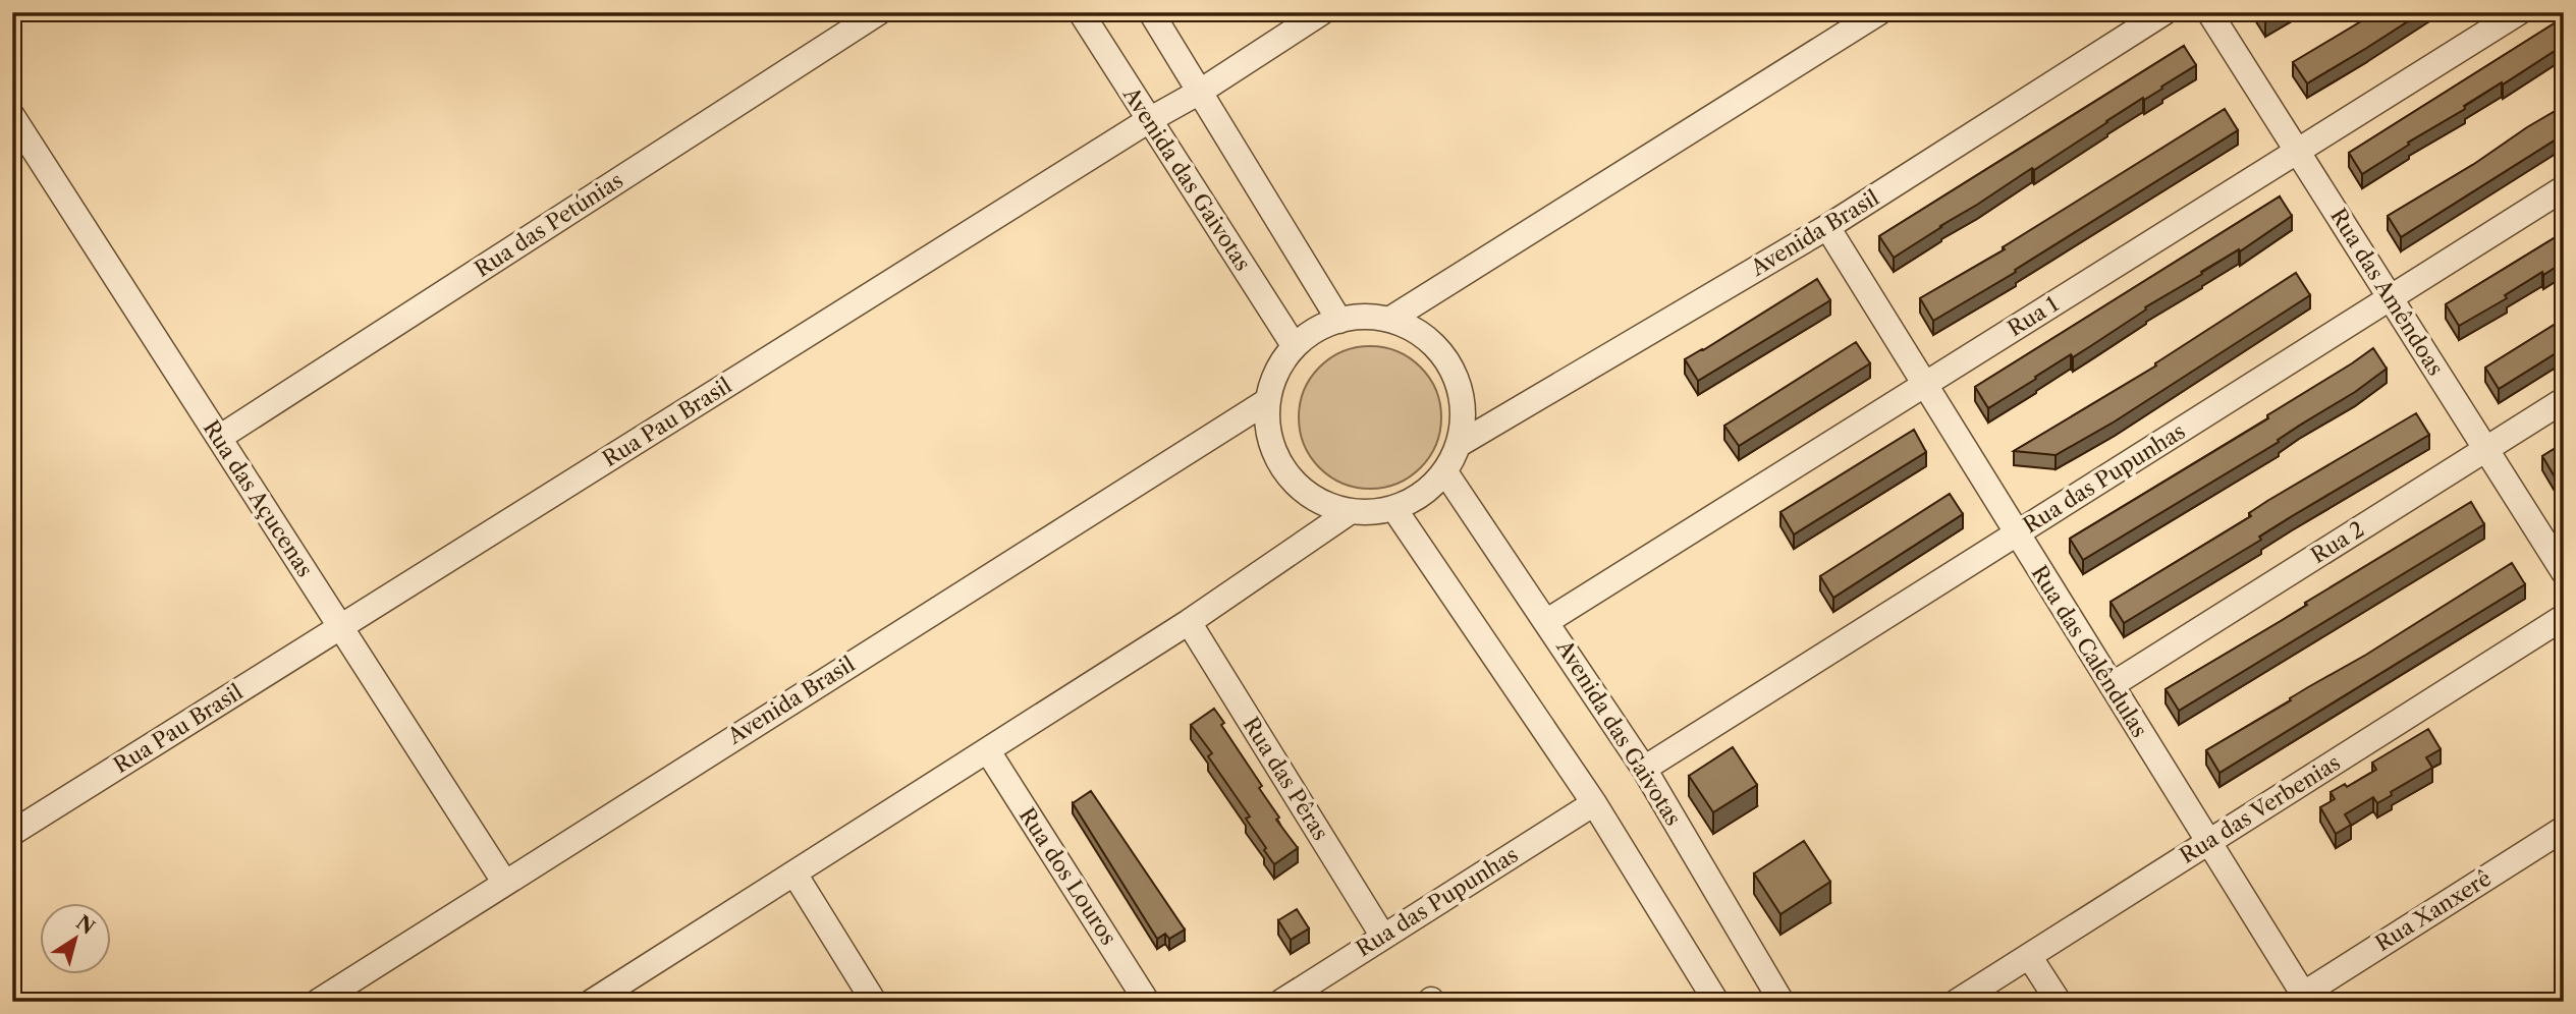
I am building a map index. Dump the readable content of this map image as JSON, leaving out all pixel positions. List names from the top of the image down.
{
  "streets": {
    "street": [
      "Avenida das Gaivotas",
      "Rua das Petúnias",
      "Avenida Brasil",
      "Rua das Amêndoas",
      "Rua 1",
      "Rua Pau Brasil",
      "Rua das Pupunhas",
      "Rua das Açucenas",
      "Rua 2",
      "Rua das Calêndulas",
      "Rua das Pêras",
      "Rua das Verbenias",
      "Rua dos Louros",
      "Rua Xanxerê"
    ]
  },
  "crossings": [
    ["Avenida das Gaivotas", "Avenida Brasil"],
    ["Avenida das Gaivotas", "Rua 1"],
    ["Avenida das Gaivotas", "Rua Pau Brasil"],
    ["Avenida das Gaivotas", "Rua das Pupunhas"],
    ["Rua das Petúnias", "Rua das Açucenas"],
    ["Avenida Brasil", "Rua das Açucenas"],
    ["Avenida Brasil", "Rua das Calêndulas"],
    ["Rua das Amêndoas", "Rua 1"],
    ["Rua das Amêndoas", "Rua das Pupunhas"],
    ["Rua das Amêndoas", "Rua 2"],
    ["Rua 1", "Rua das Calêndulas"],
    ["Rua Pau Brasil", "Rua das Açucenas"],
    ["Rua das Pupunhas", "Rua das Calêndulas"],
    ["Rua das Pupunhas", "Rua das Pêras"],
    ["Rua 2", "Rua das Calêndulas"],
    ["Rua das Calêndulas", "Rua das Verbenias"],
    ["Rua das Calêndulas", "Rua Xanxerê"]
  ],
  "north": "top right"
}
